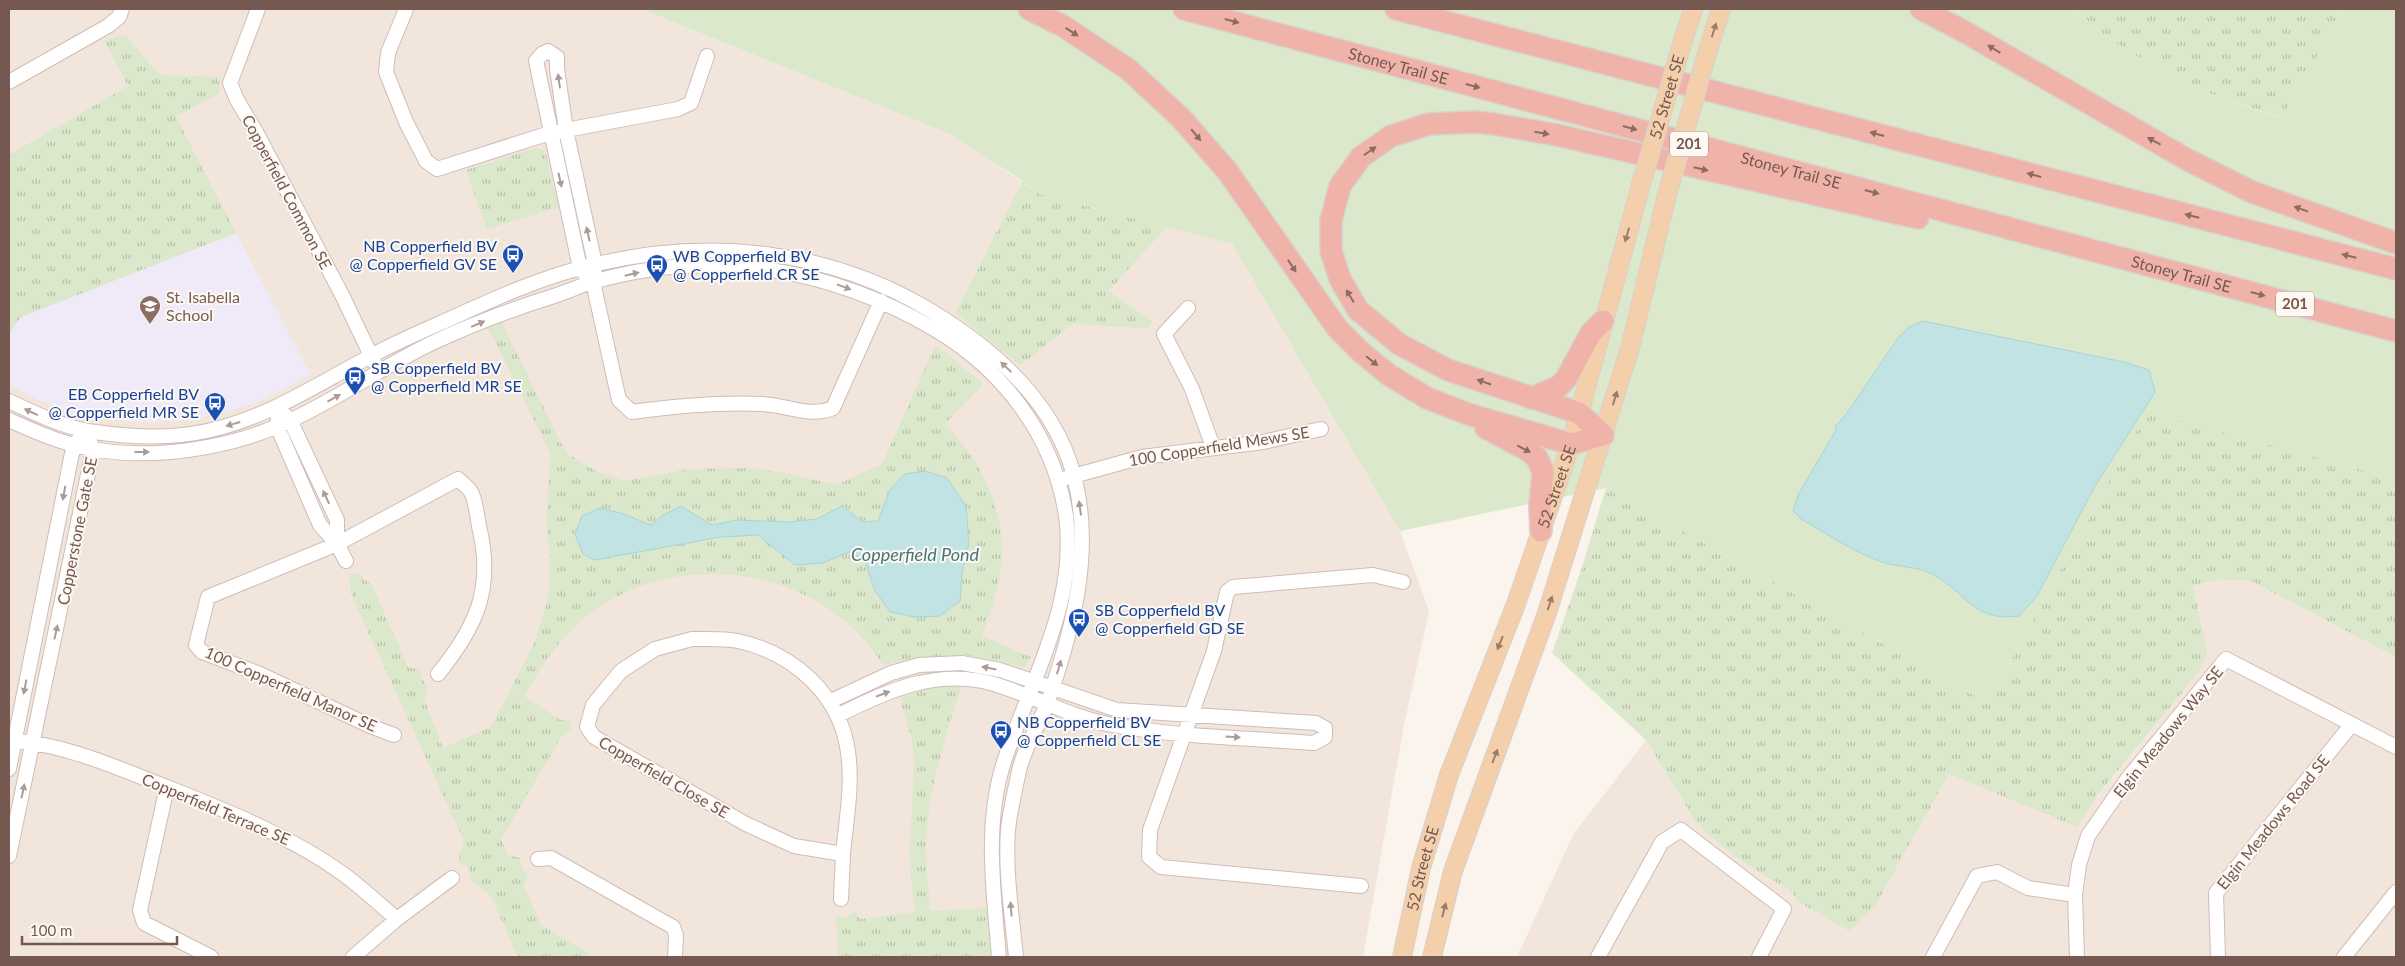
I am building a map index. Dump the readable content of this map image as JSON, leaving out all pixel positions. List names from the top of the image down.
{
  "streets": {
    "highway": ["Stoney Trail SE", "201"],
    "main road": ["52 Street SE"],
    "street": [
      "Copperfield Common SE",
      "100 Copperfield Mews SE",
      "Copperstone Gate SE",
      "100 Copperfield Manor SE",
      "Elgin Meadows Way SE",
      "Copperfield Close SE",
      "Copperfield Terrace SE",
      "Elgin Meadows Road SE"
    ]
  },
  "crossings": [
    ["Copperstone Gate SE", "Copperfield Terrace SE"],
    ["Elgin Meadows Way SE", "Elgin Meadows Road SE"]
  ],
  "water": ["Copperfield Pond"],
  "places": {
    "bus stop": [
      "NB Copperfield BV @ Copperfield GV SE",
      "WB Copperfield BV @ Copperfield CR SE",
      "SB Copperfield BV @ Copperfield MR SE",
      "EB Copperfield BV @ Copperfield MR SE",
      "SB Copperfield BV @ Copperfield GD SE",
      "NB Copperfield BV @ Copperfield CL SE"
    ],
    "school or university": ["St. Isabella School"]
  },
  "scale_bar": "100 m"
}
